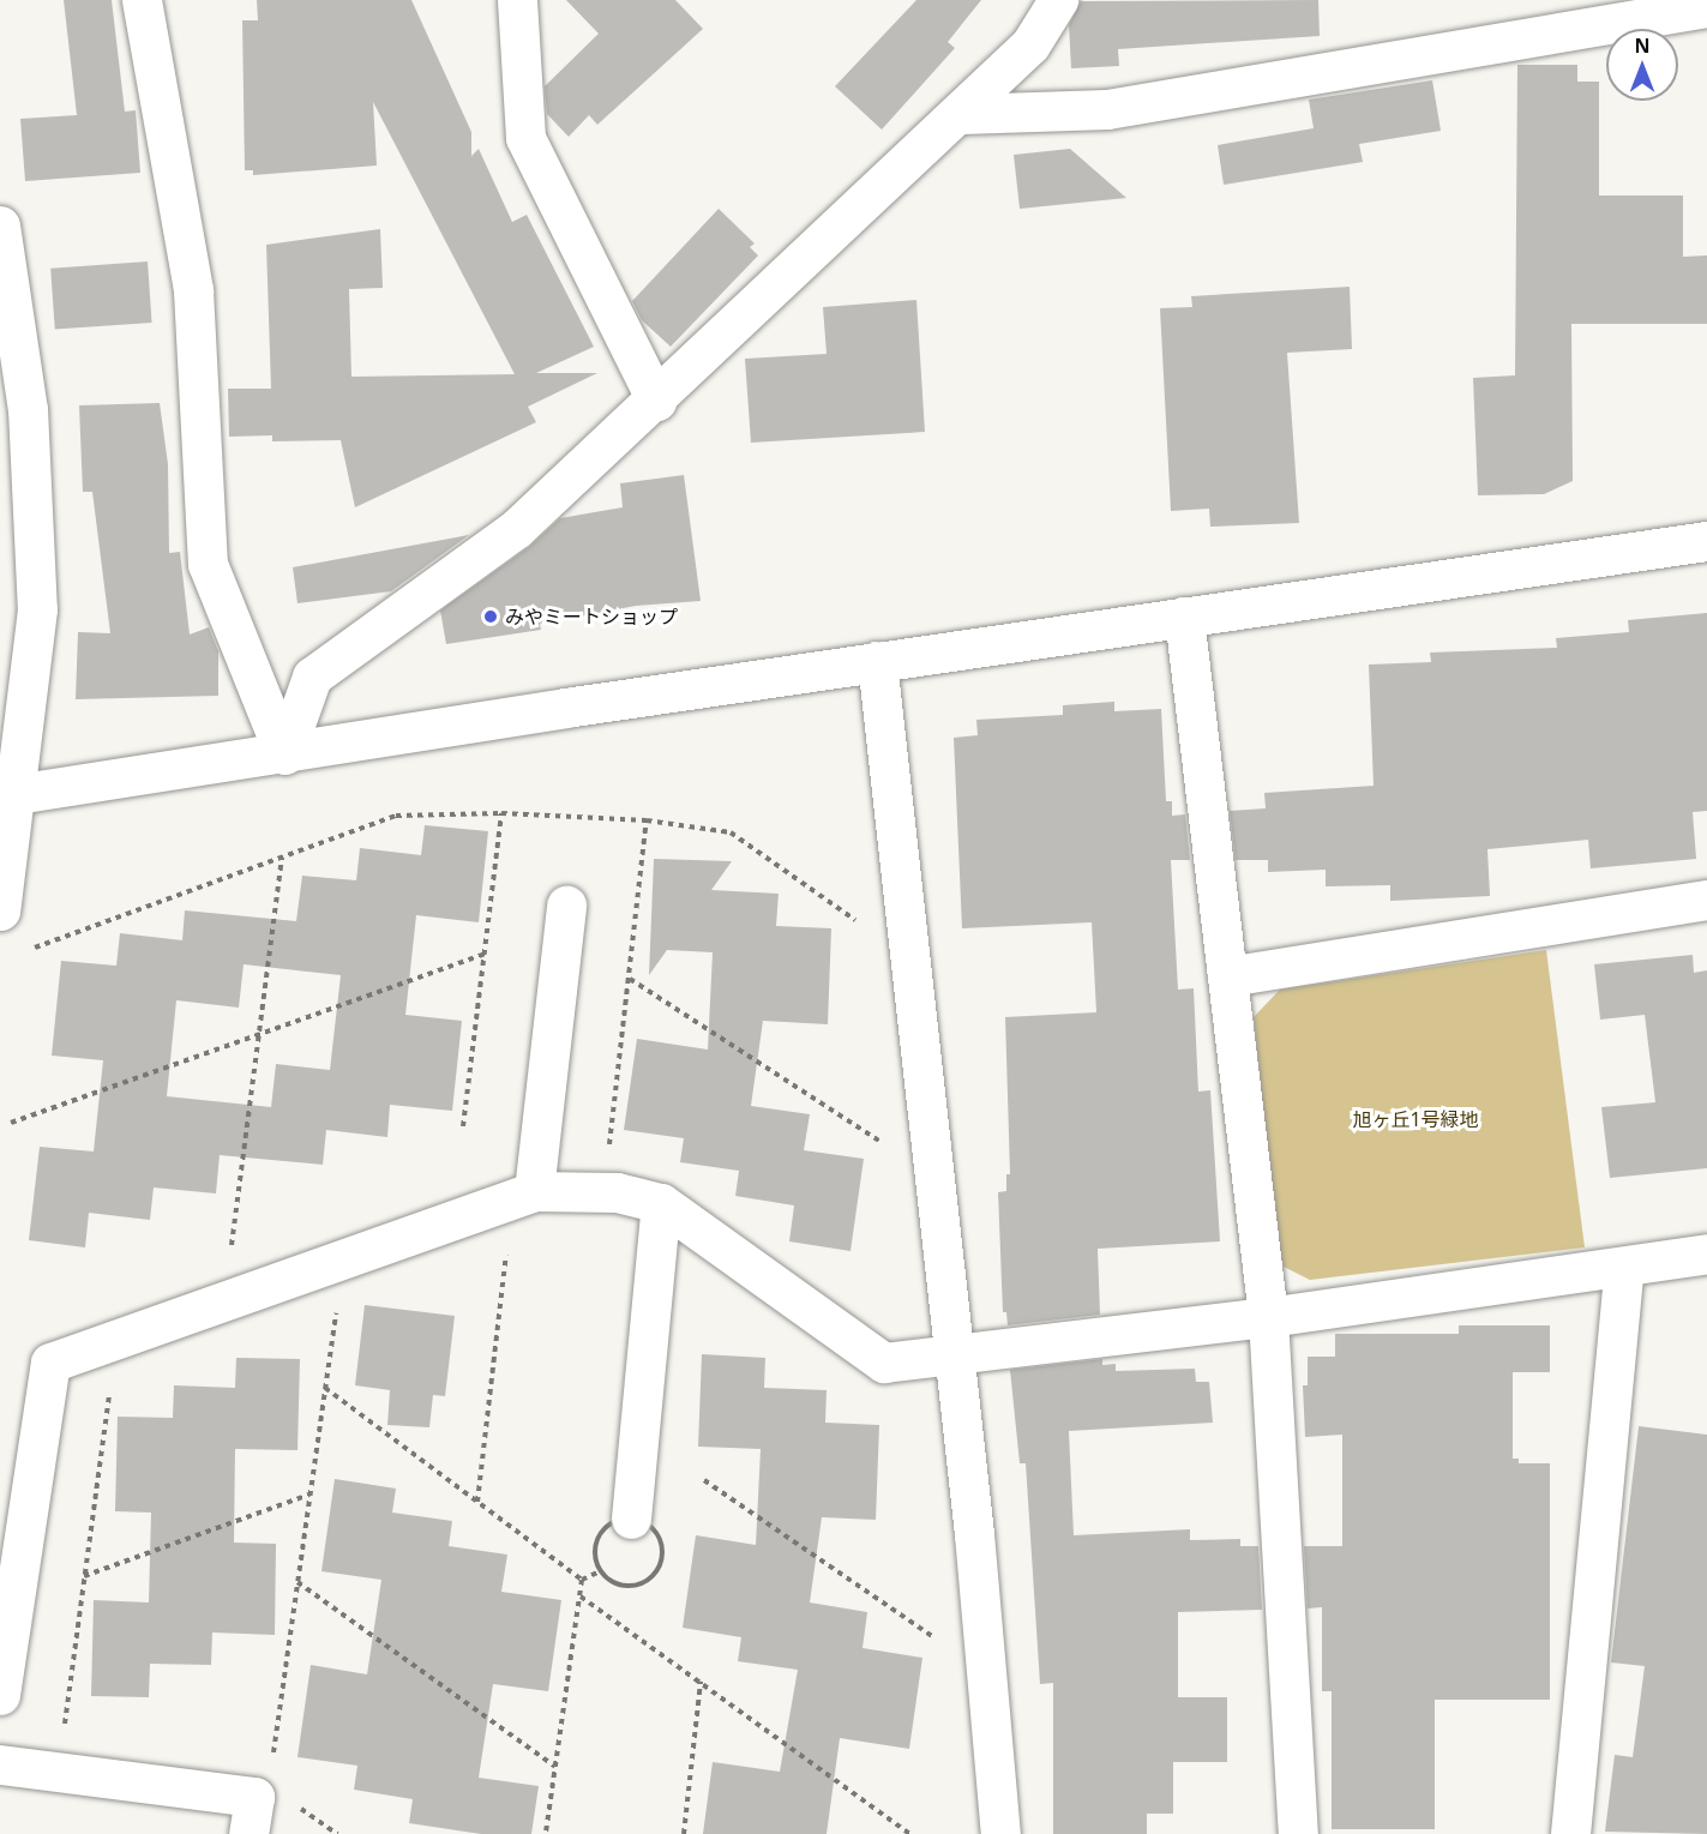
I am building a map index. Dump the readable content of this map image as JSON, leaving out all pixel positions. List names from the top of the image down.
{
  "parks": ["旭ヶ丘1号緑地"],
  "places": ["みやミートショップ"],
  "north": "top"
}
